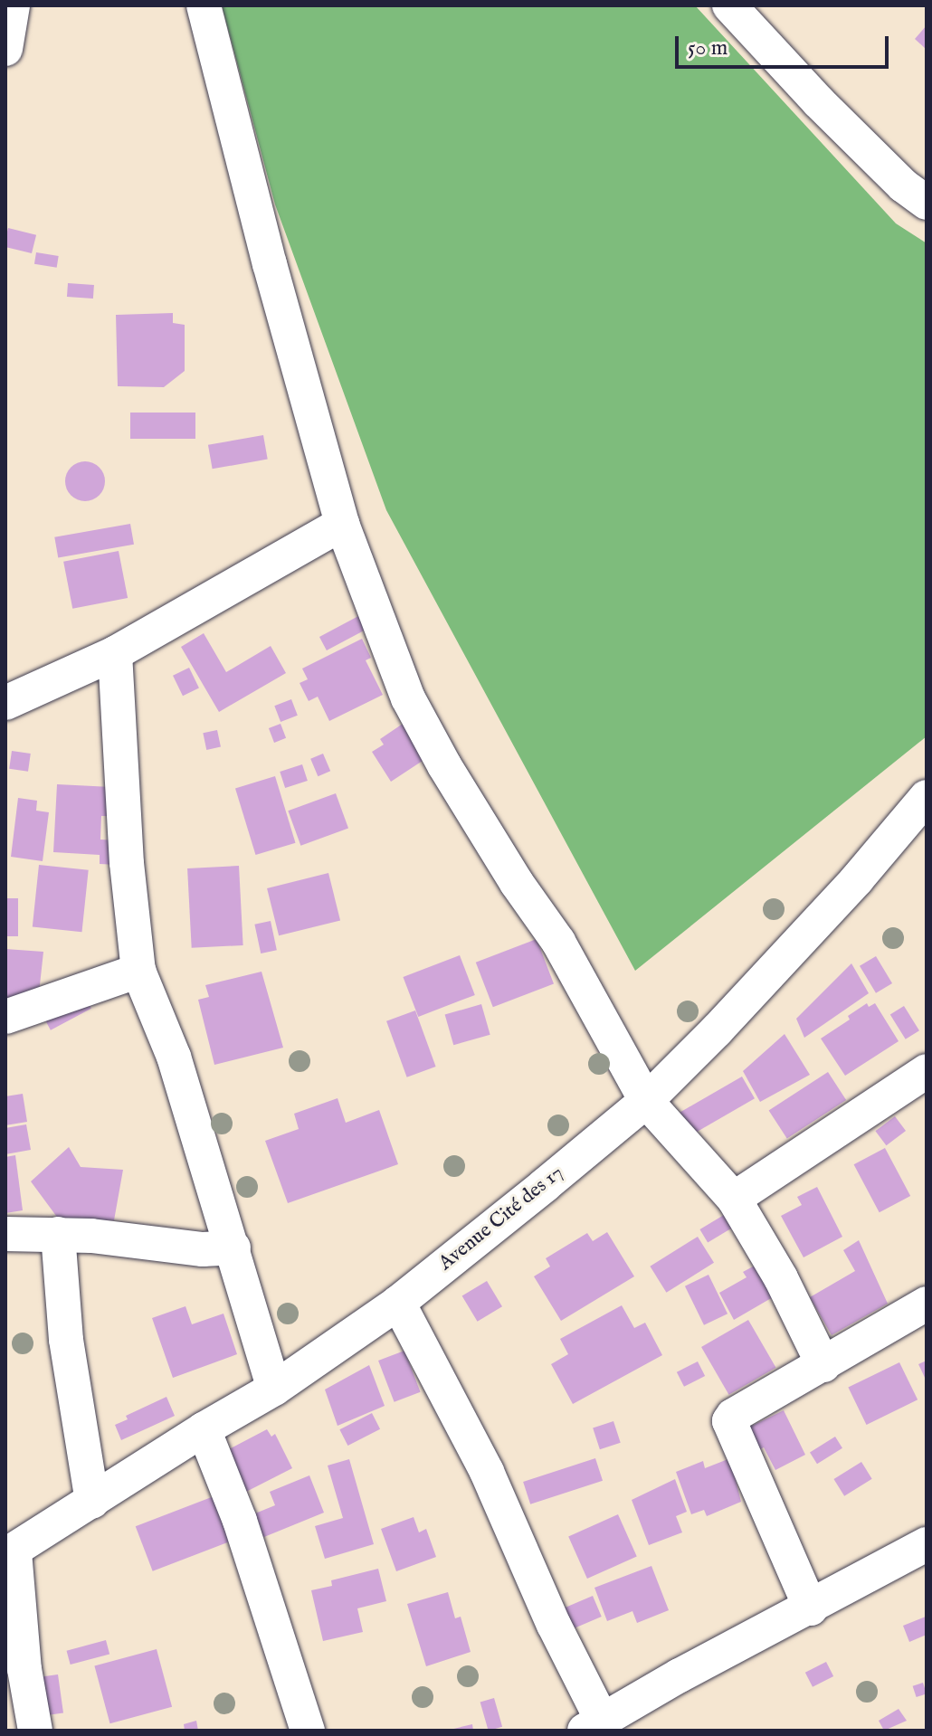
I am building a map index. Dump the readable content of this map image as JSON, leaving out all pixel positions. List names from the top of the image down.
{
  "streets": {
    "street": ["Avenue Cité des 17"]
  },
  "scale_bar": "50 m"
}
